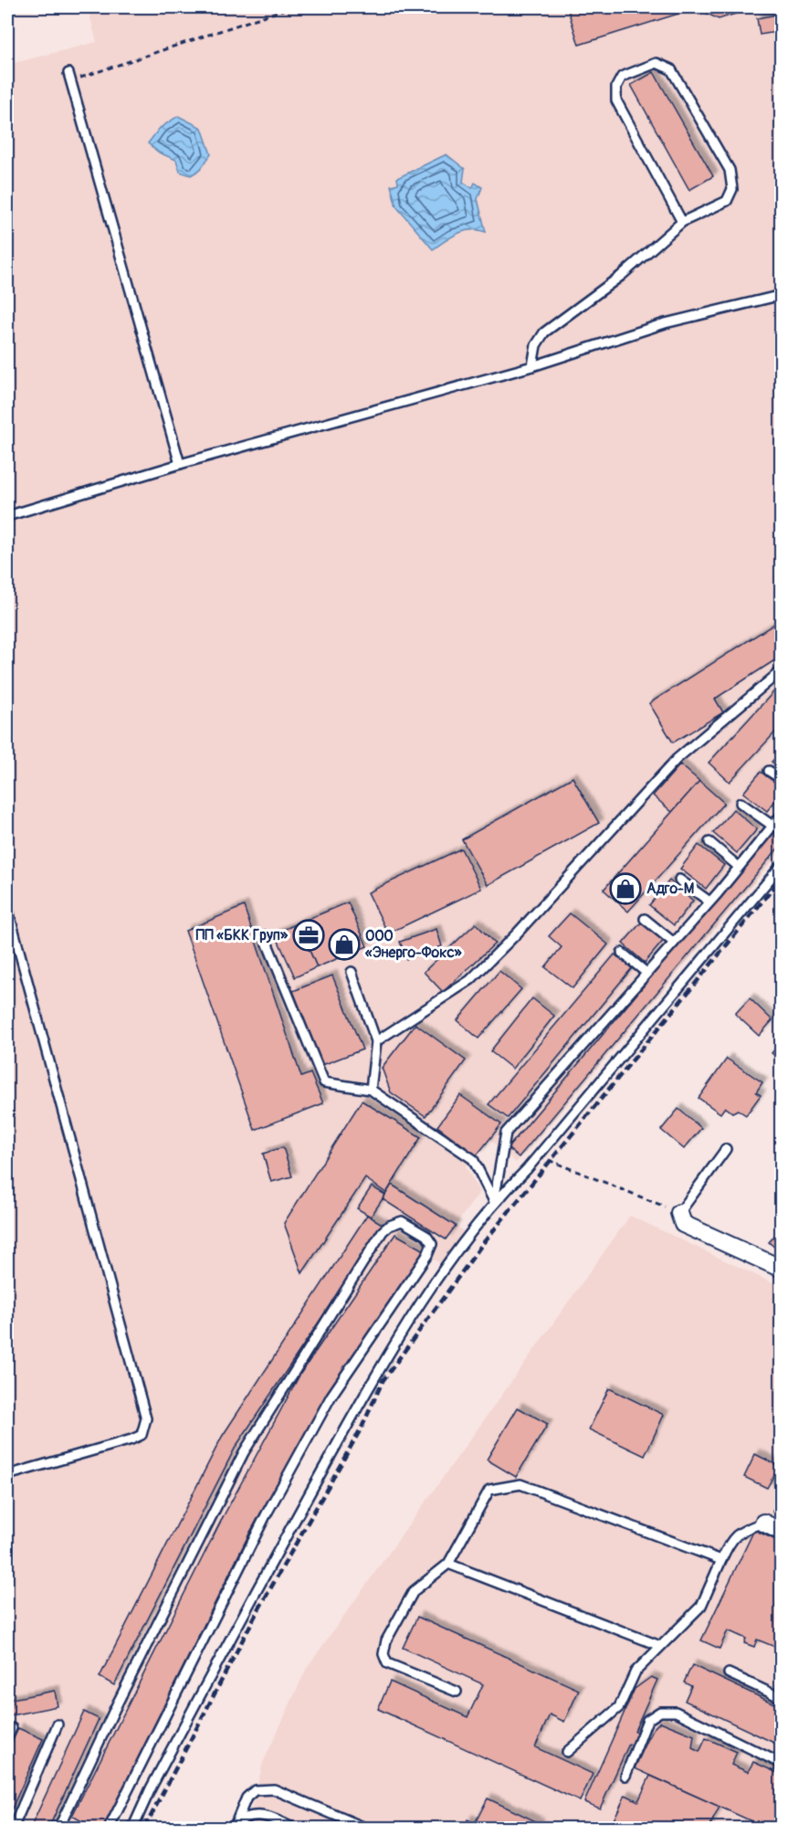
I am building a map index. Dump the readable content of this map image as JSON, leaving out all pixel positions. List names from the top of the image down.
{
  "places": {
    "shop": ["Адго-М", "ООО «Энерго-Фокс»"],
    "office": ["ПП «БКК Груп»"]
  }
}
